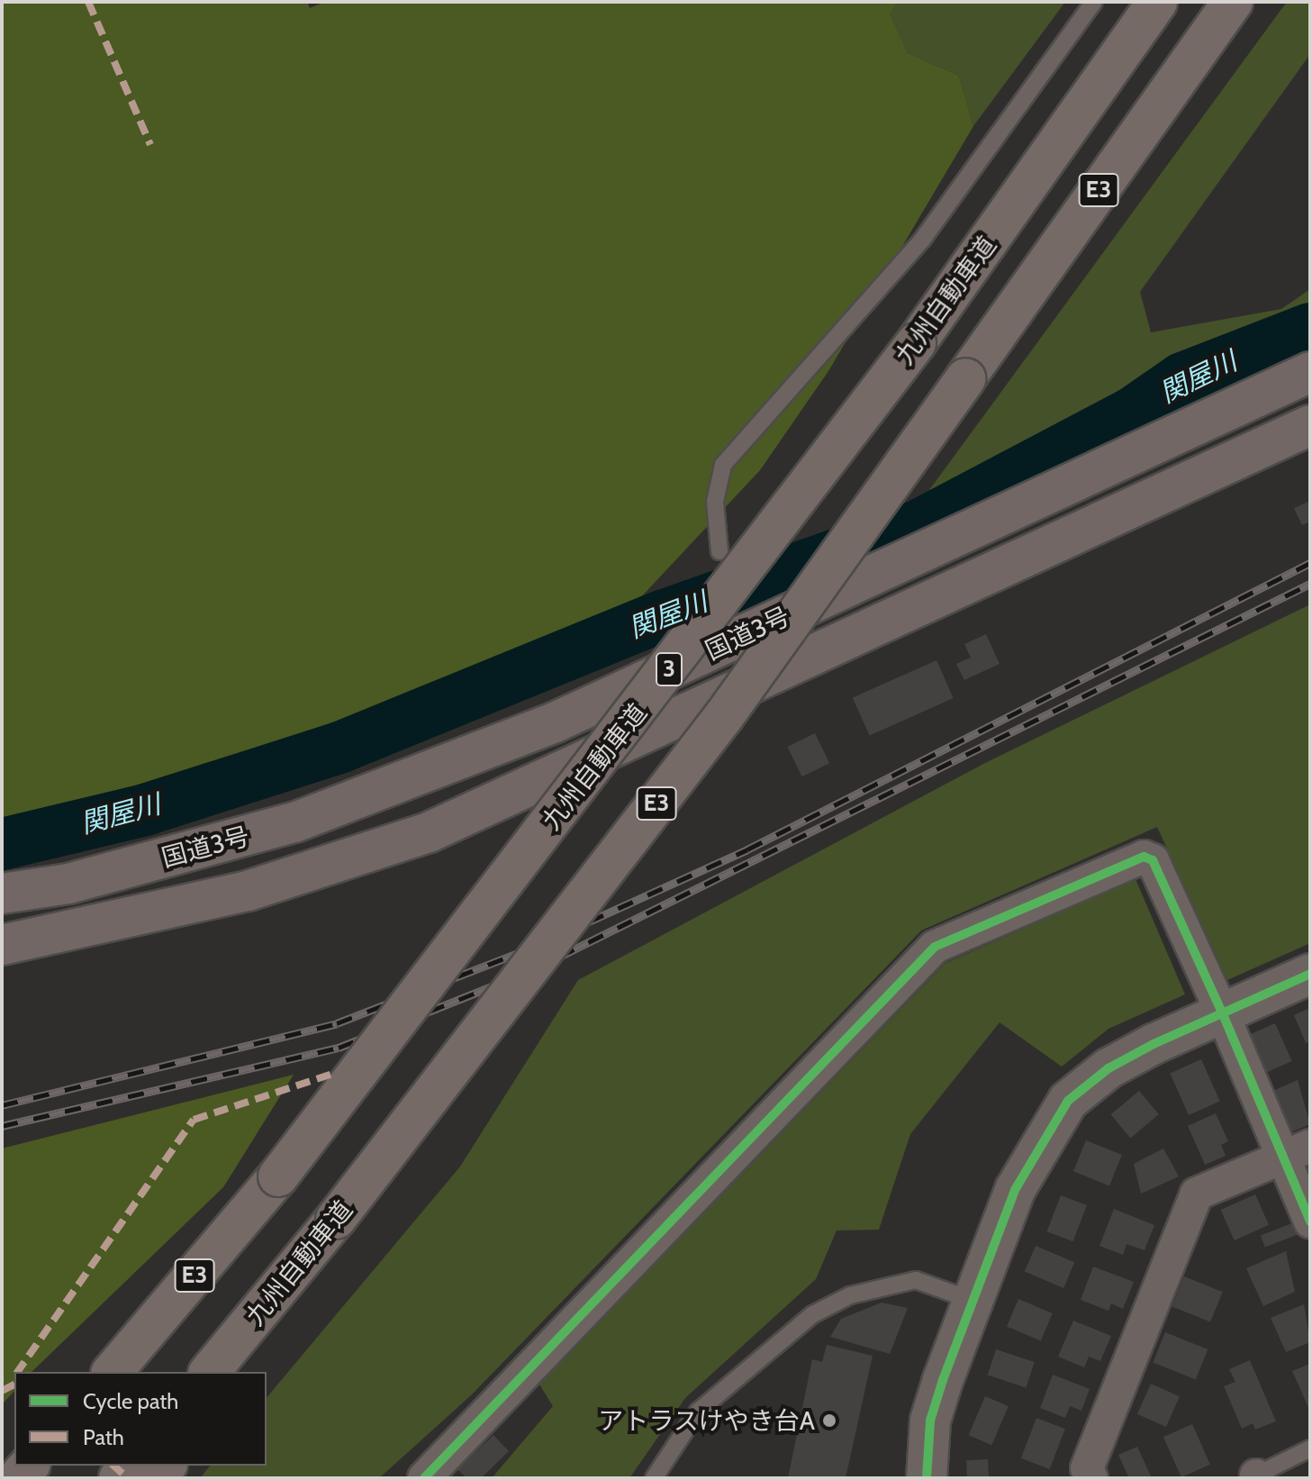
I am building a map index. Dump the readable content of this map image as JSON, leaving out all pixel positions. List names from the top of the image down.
{
  "streets": {
    "highway": [
      "E3",
      "九州自動車道",
      "国道3号",
      "3"
    ]
  },
  "water": ["関屋川"],
  "places": ["アトラスけやき台A"],
  "legend": ["Cycle path", "Path"]
}
